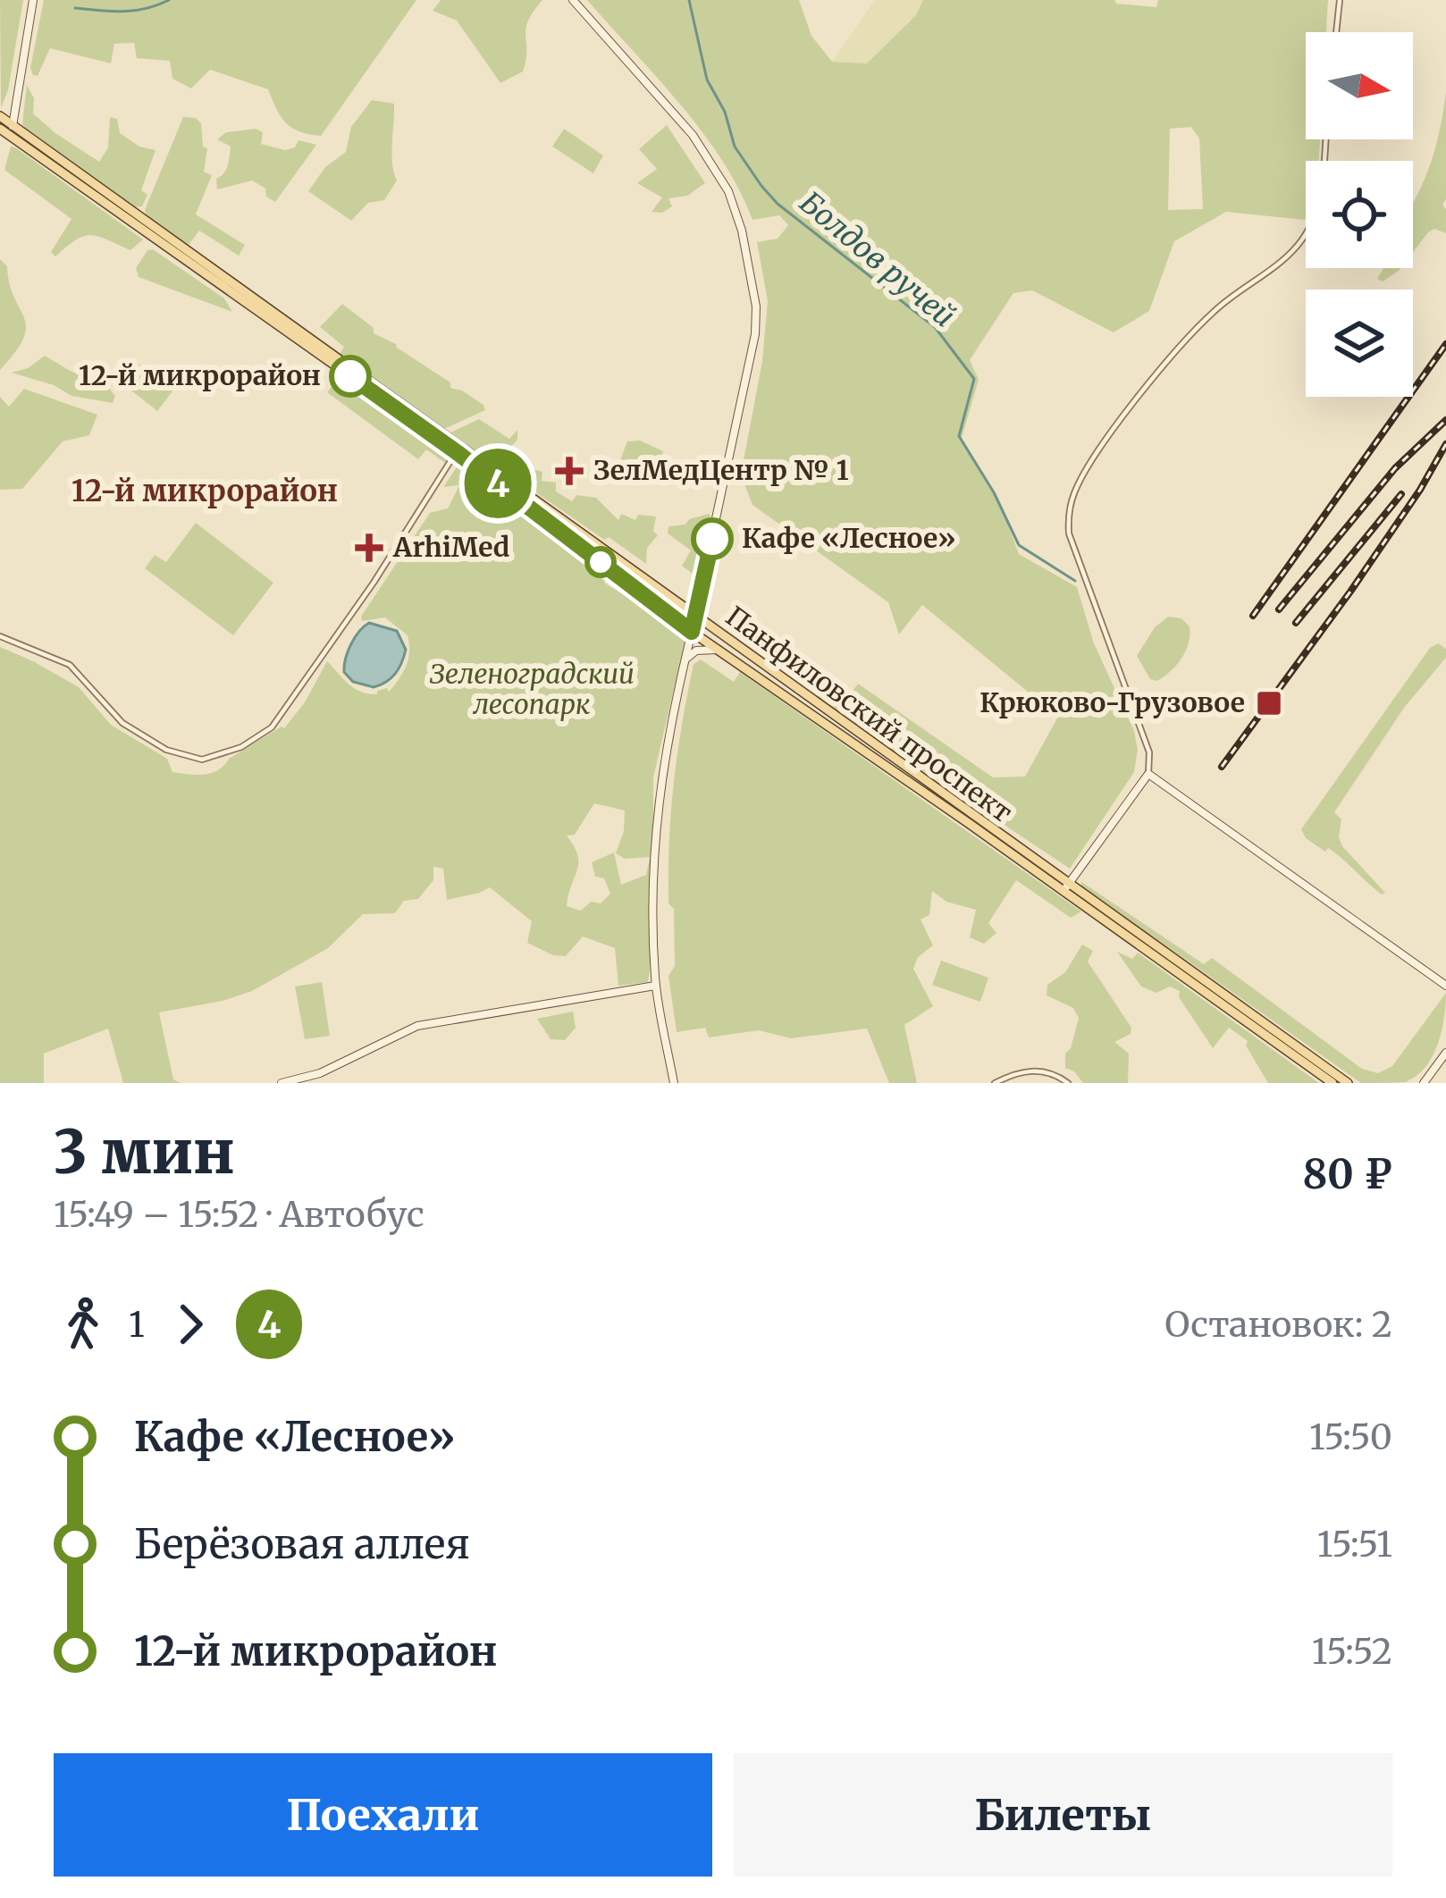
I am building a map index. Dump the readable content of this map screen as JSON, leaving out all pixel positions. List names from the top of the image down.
{
  "streets": {
    "main road": ["Панфиловский проспект"]
  },
  "districts": ["12-й микрорайон"],
  "water": ["Болдов ручей"],
  "parks": ["Зеленоградский лесопарк"],
  "places": {
    "other": ["12-й микрорайон", "Кафе «Лесное»"],
    "health": ["ЗелМедЦентр № 1", "ArhiMed"],
    "transit": ["Крюково-Грузовое"]
  },
  "lines": ["bus line 4"],
  "north": "right",
  "page": {
    "on_map": "4",
    "heading": ["3 мин", "15:49 – 15:52 · Автобус", "80 ₽"],
    "legs": ["1", "4", "Остановок: 2"],
    "list": [
      {
        "name": "Кафе «Лесное»",
        "value": "15:50"
      },
      {
        "name": "Берёзовая аллея",
        "value": "15:51"
      },
      {
        "name": "12-й микрорайон",
        "value": "15:52"
      }
    ],
    "buttons": ["Поехали", "Билеты"]
  }
}
